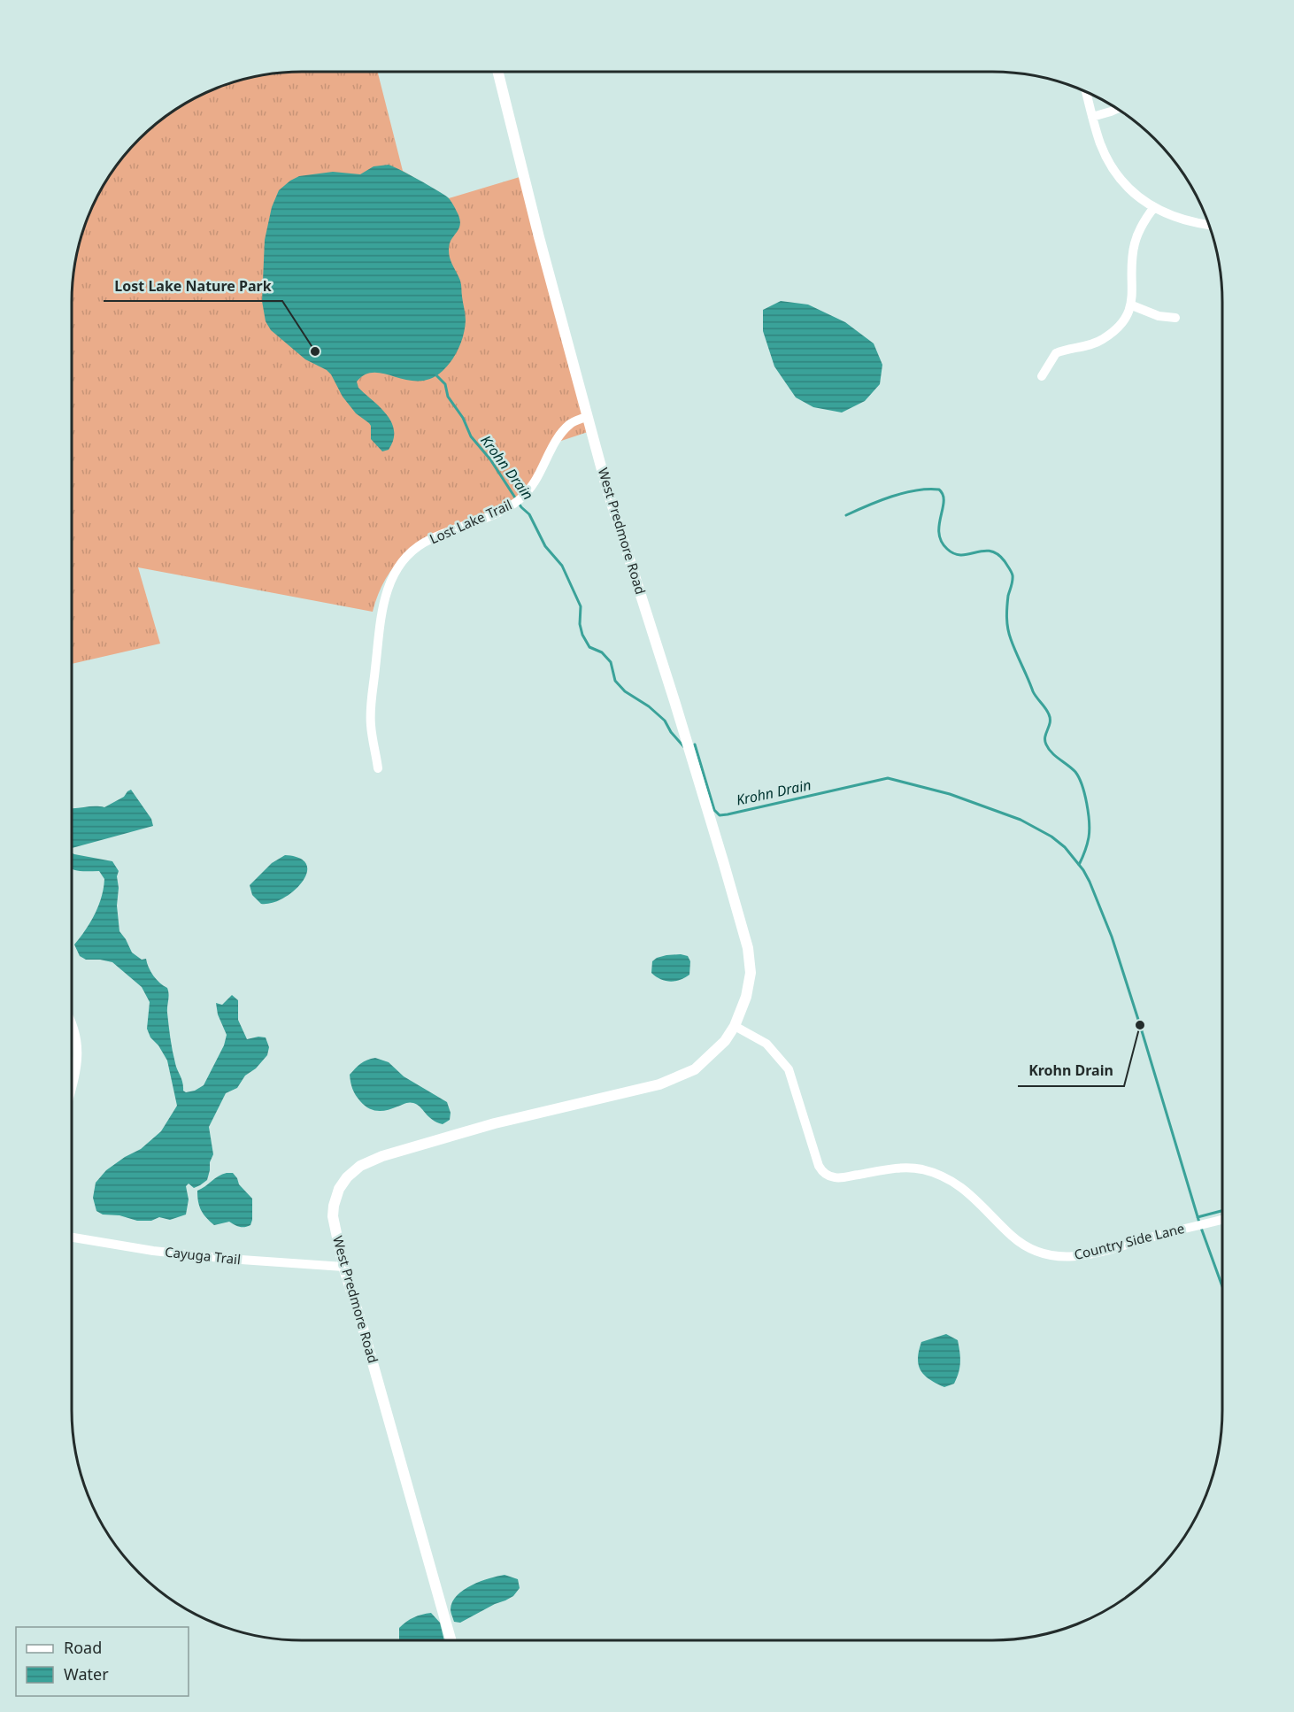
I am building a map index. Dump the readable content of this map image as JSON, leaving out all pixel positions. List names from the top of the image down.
{
  "streets": {
    "street": [
      "Lost Lake Trail",
      "West Predmore Road",
      "Country Side Lane",
      "Cayuga Trail"
    ]
  },
  "crossings": [
    ["Lost Lake Trail", "West Predmore Road"],
    ["West Predmore Road", "Country Side Lane"],
    ["West Predmore Road", "Cayuga Trail"]
  ],
  "water": ["Krohn Drain"],
  "places": ["Lost Lake Nature Park", "Krohn Drain"],
  "legend": ["Road", "Water"]
}
